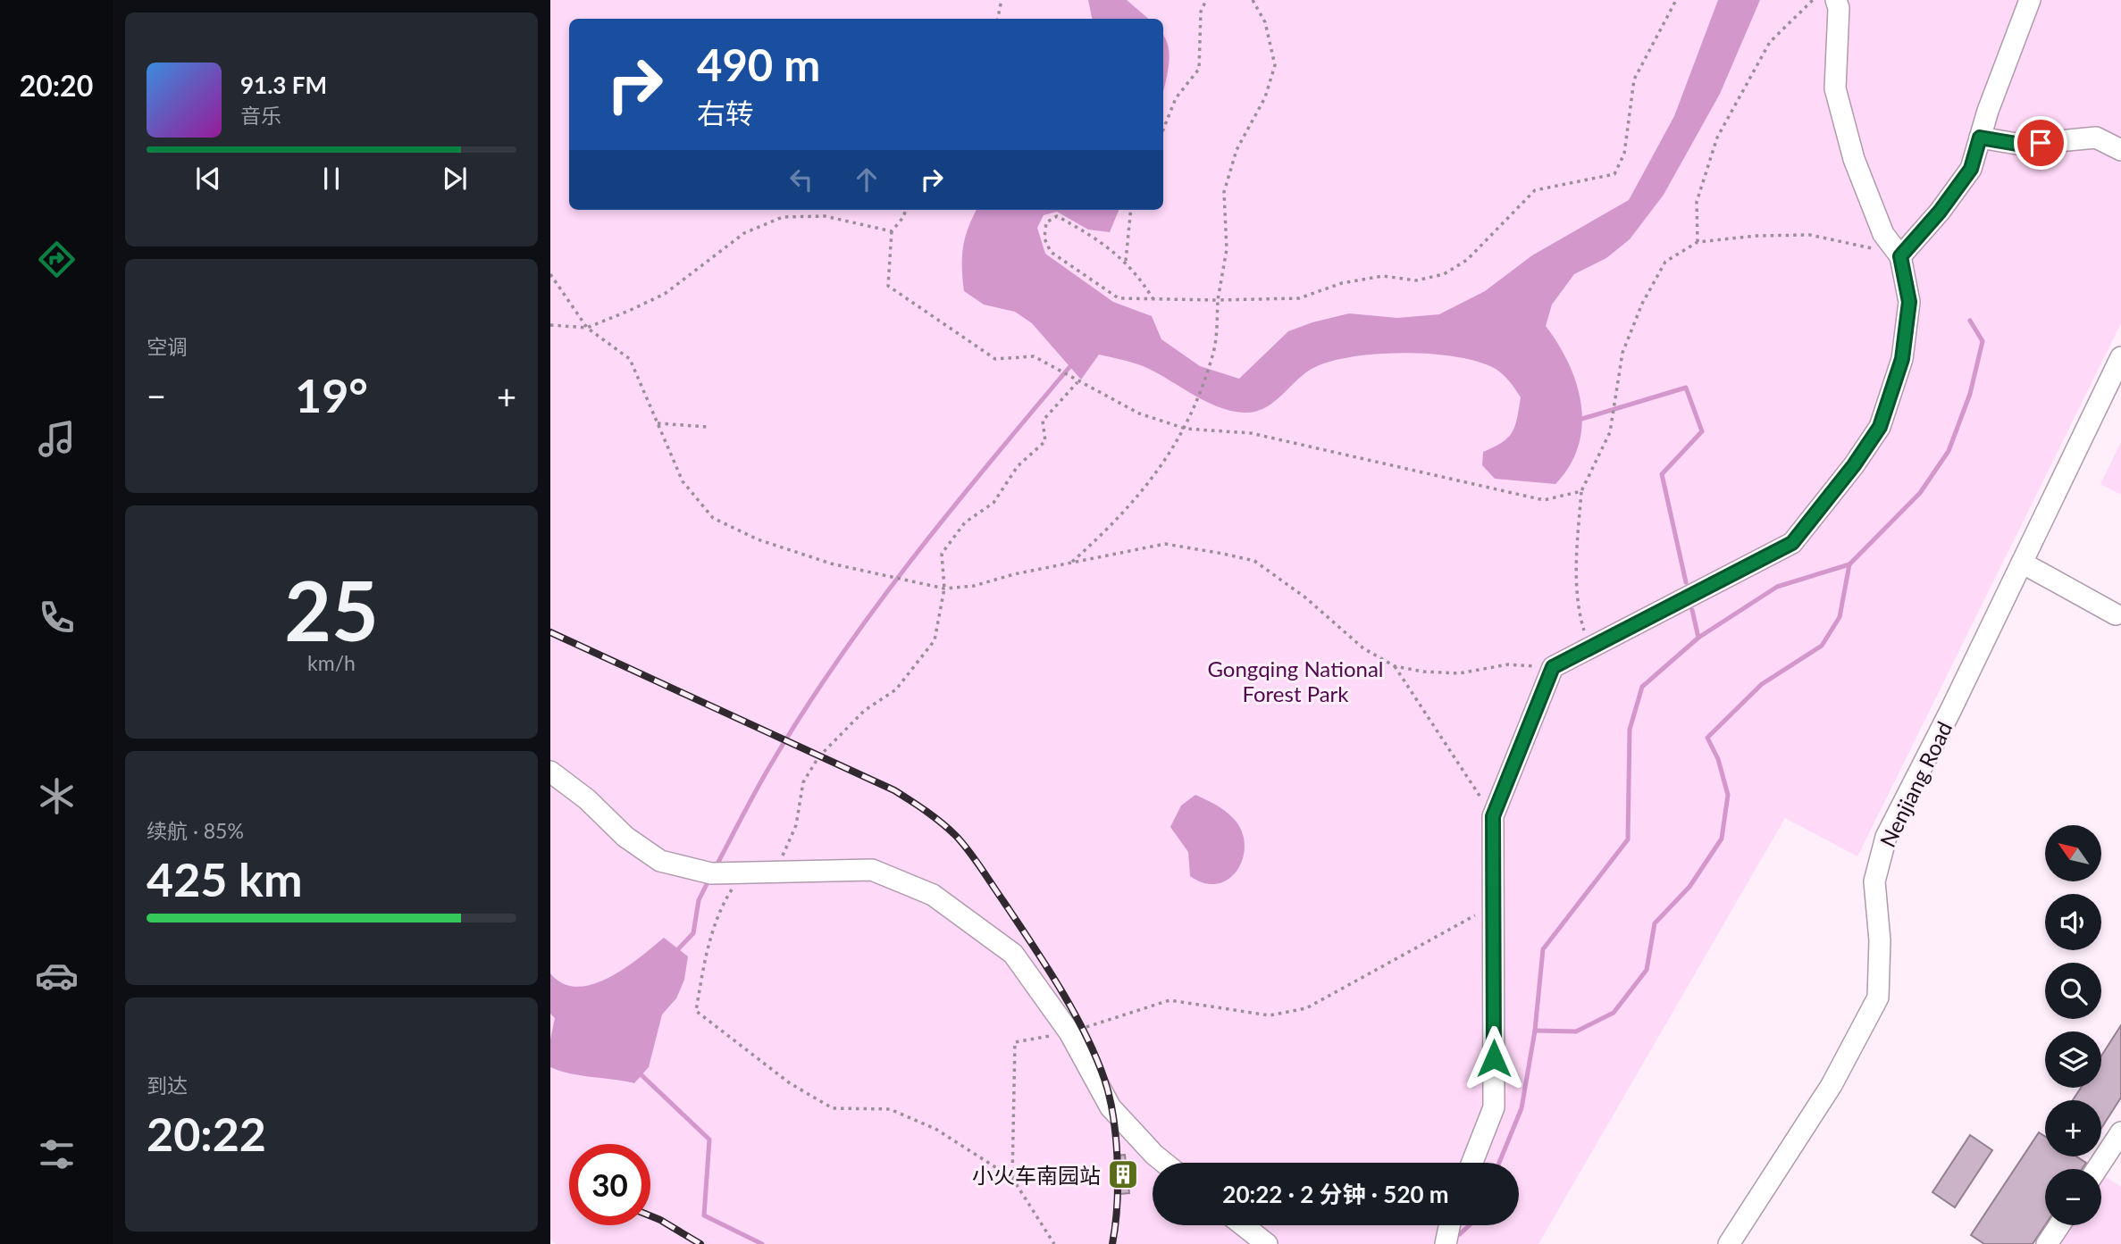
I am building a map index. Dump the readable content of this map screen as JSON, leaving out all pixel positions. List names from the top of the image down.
{
  "streets": {
    "street": ["Nenjiang Road"]
  },
  "parks": ["Gongqing National Forest Park"],
  "places": {
    "building": ["小火车南园站"]
  },
  "north": "top left",
  "page": {
    "tabs": "20:20",
    "turn": ["490 m", "右转"],
    "song": ["91.3 FM", "音乐"],
    "tile": [
      "空调",
      ["25", "km/h"],
      ["续航 · 85%", "425 km"],
      ["到达", "20:22"]
    ],
    "heat": ["−", "19°", "+"],
    "map_buttons": ["+", "−"],
    "limit": "30",
    "trip": "20:22 · 2 分钟 · 520 m"
  }
}
